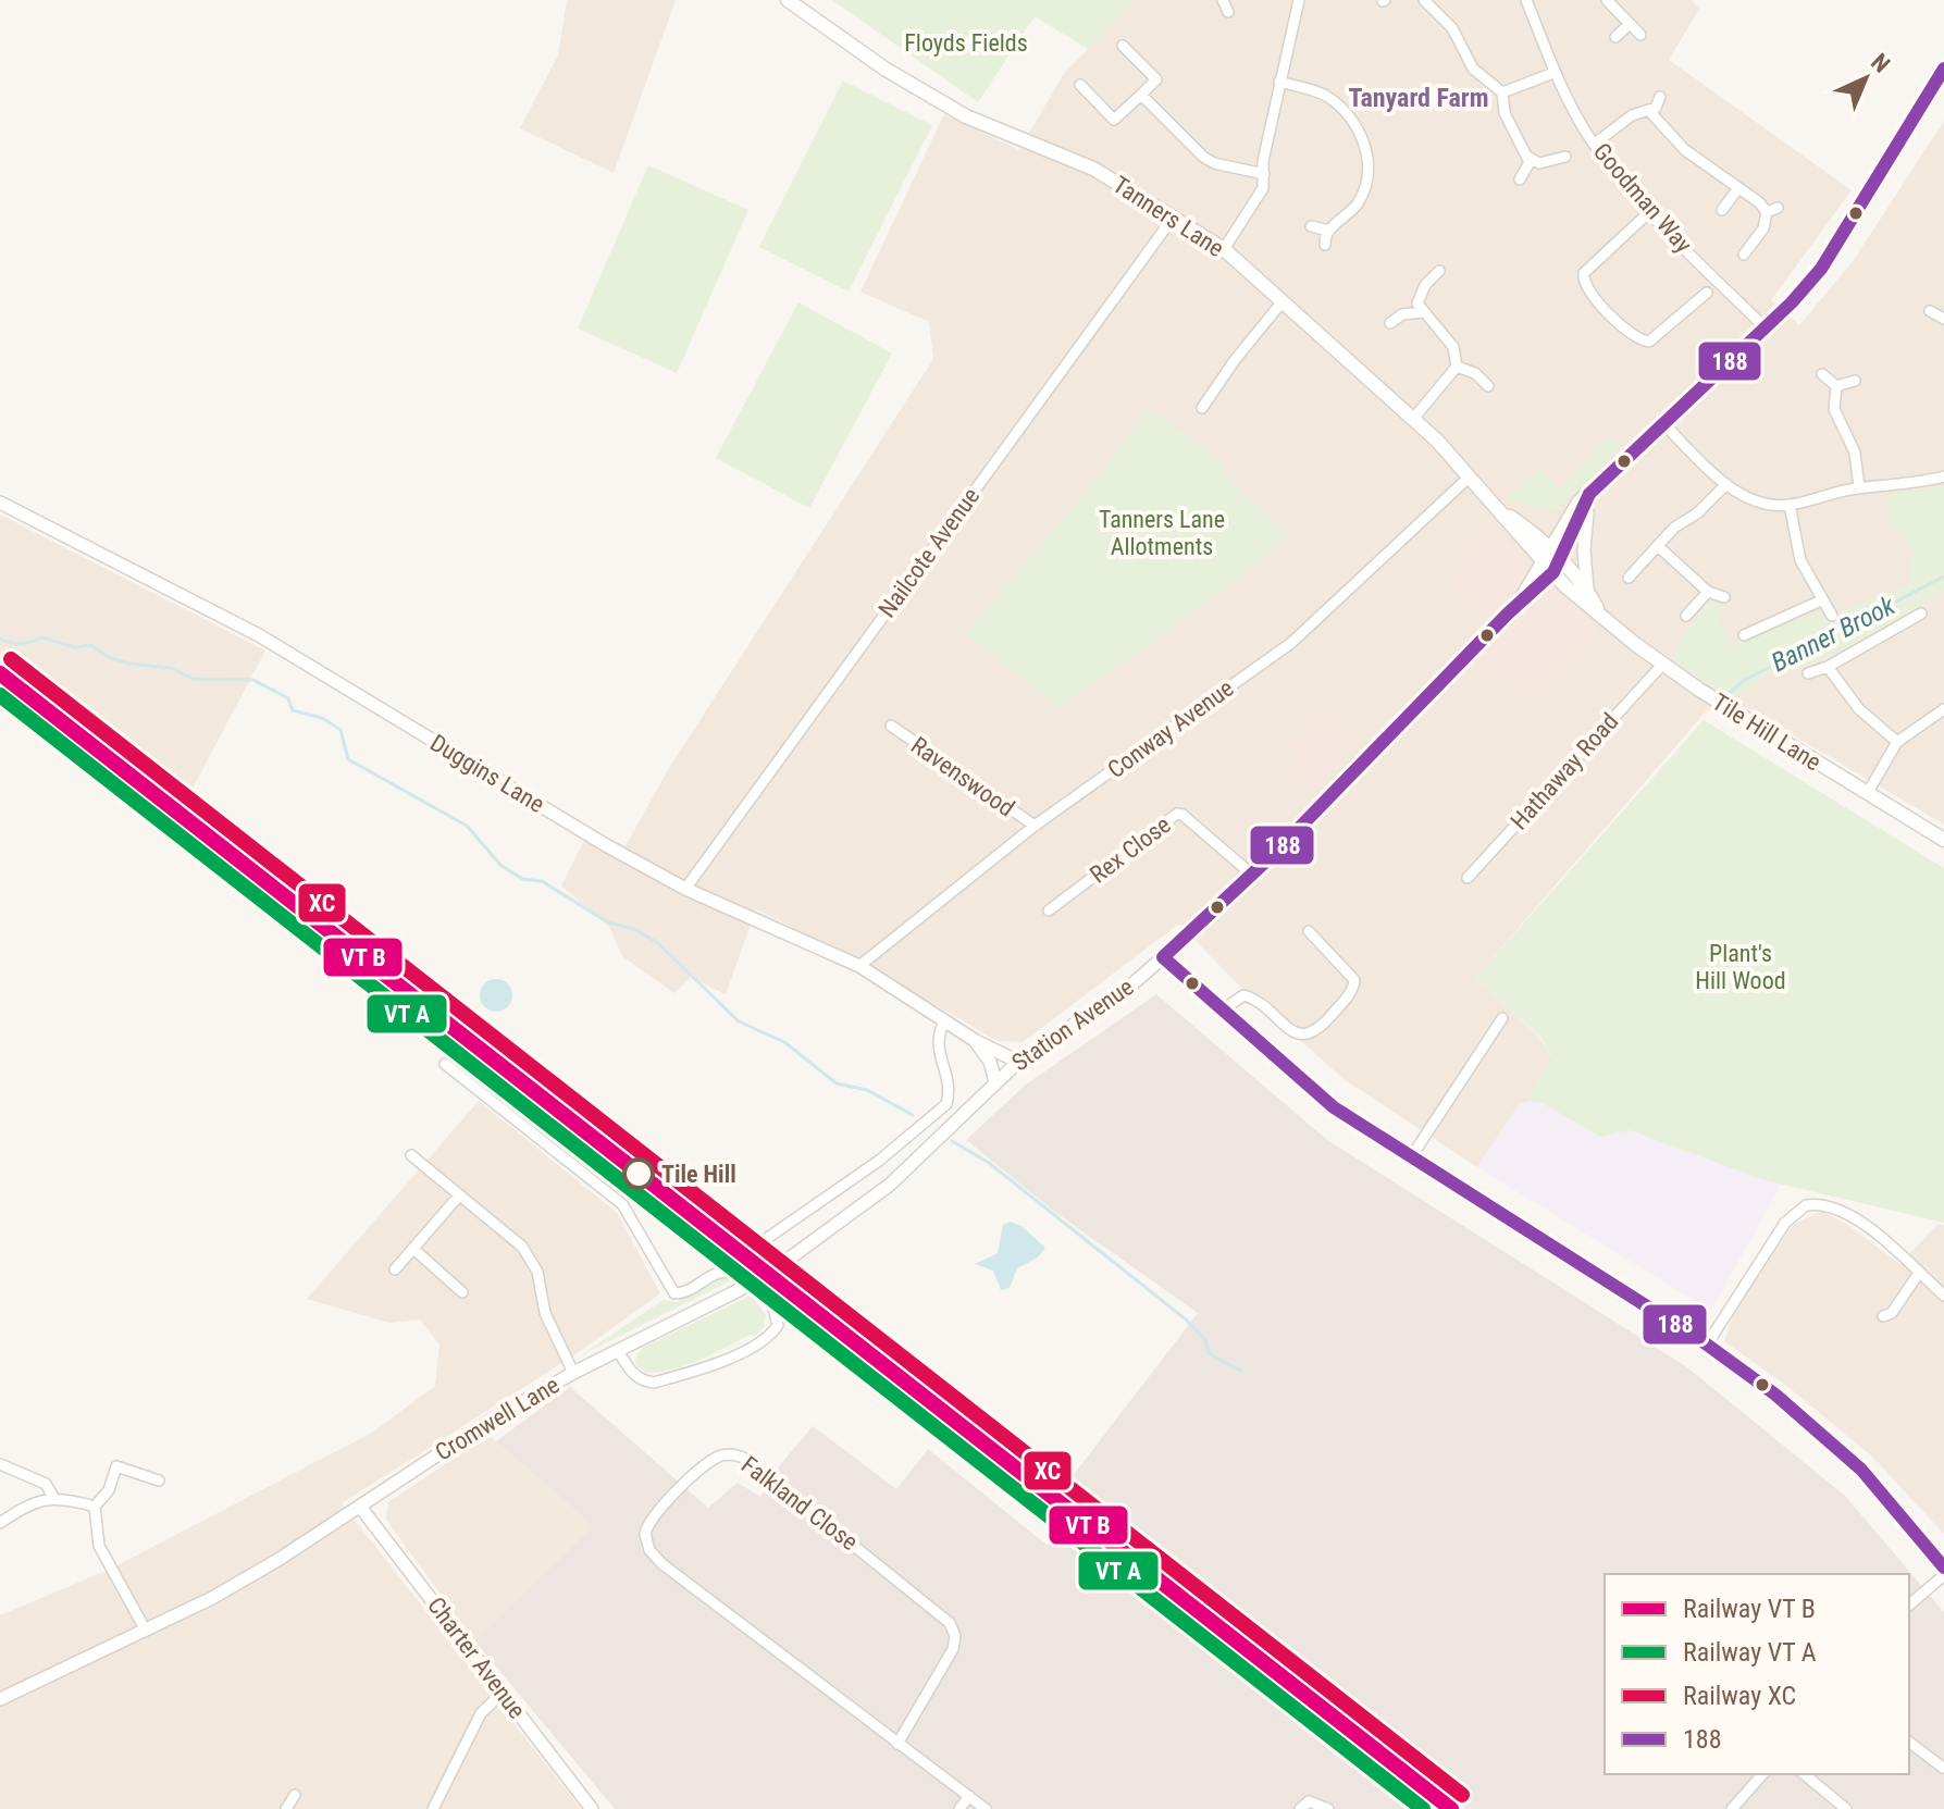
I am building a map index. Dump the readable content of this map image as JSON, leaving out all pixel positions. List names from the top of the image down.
{
  "streets": {
    "main road": ["Tanners Lane", "Tile Hill Lane"],
    "street": [
      "Goodman Way",
      "Nailcote Avenue",
      "Conway Avenue",
      "Hathaway Road",
      "Duggins Lane",
      "Ravenswood",
      "Rex Close",
      "Station Avenue",
      "Cromwell Lane",
      "Falkland Close",
      "Charter Avenue"
    ]
  },
  "crossings": [
    ["Goodman Way", "Station Avenue"],
    ["Tanners Lane", "Nailcote Avenue"],
    ["Tanners Lane", "Conway Avenue"],
    ["Tanners Lane", "Tile Hill Lane"],
    ["Tanners Lane", "Station Avenue"],
    ["Nailcote Avenue", "Duggins Lane"],
    ["Conway Avenue", "Duggins Lane"],
    ["Conway Avenue", "Ravenswood"],
    ["Tile Hill Lane", "Hathaway Road"],
    ["Tile Hill Lane", "Station Avenue"],
    ["Duggins Lane", "Station Avenue"],
    ["Rex Close", "Station Avenue"],
    ["Station Avenue", "Cromwell Lane"],
    ["Cromwell Lane", "Charter Avenue"]
  ],
  "districts": ["Tanyard Farm"],
  "water": ["Banner Brook"],
  "parks": ["Floyds Fields", "Tanners Lane Allotments", "Plant's Hill Wood"],
  "places": ["Tile Hill"],
  "lines": ["transit line 188", "rail line XC"],
  "legend": [
    "Railway VT B",
    "Railway VT A",
    "Railway XC",
    "188"
  ],
  "north": "top right"
}
